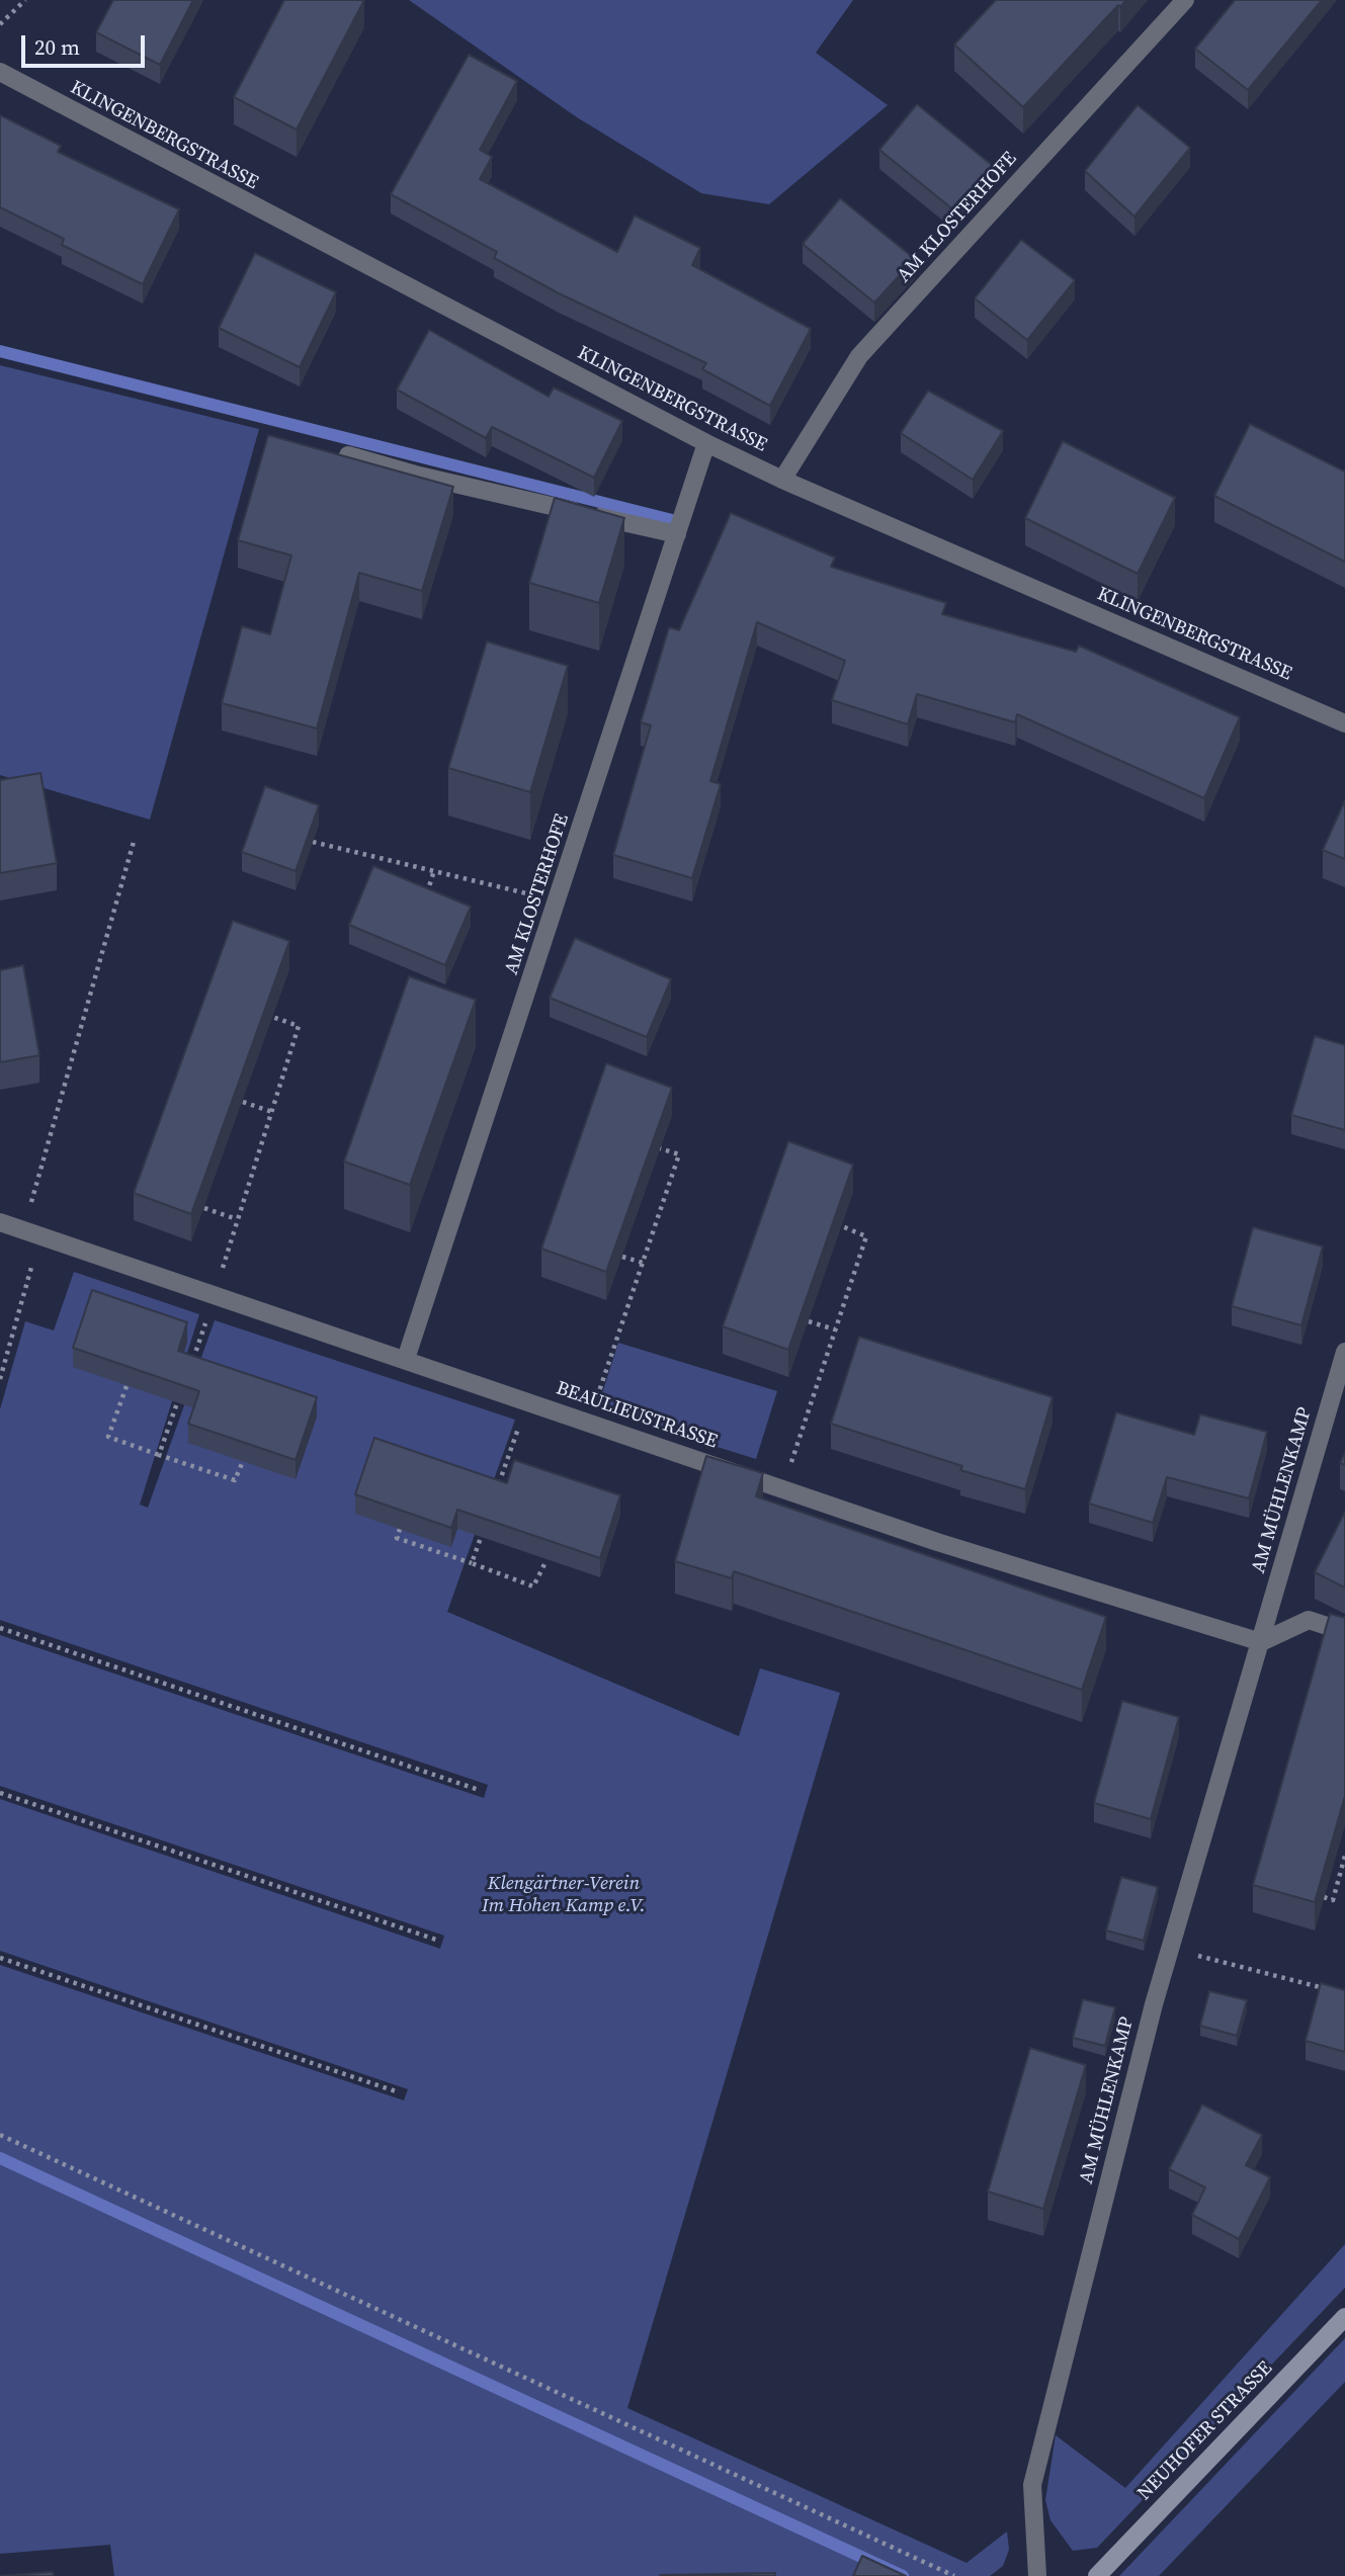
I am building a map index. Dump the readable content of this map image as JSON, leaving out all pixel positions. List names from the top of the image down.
{
  "streets": {
    "street": [
      "KLINGENBERGSTRASSE",
      "AM KLOSTERHOFE",
      "BEAULIEUSTRASSE",
      "AM MÜHLENKAMP",
      "NEUHOFER STRASSE"
    ]
  },
  "crossings": [
    ["KLINGENBERGSTRASSE", "AM KLOSTERHOFE"],
    ["AM KLOSTERHOFE", "BEAULIEUSTRASSE"],
    ["BEAULIEUSTRASSE", "AM MÜHLENKAMP"]
  ],
  "parks": ["Klengärtner-Verein Im Hohen Kamp e.V."],
  "scale_bar": "20 m"
}
